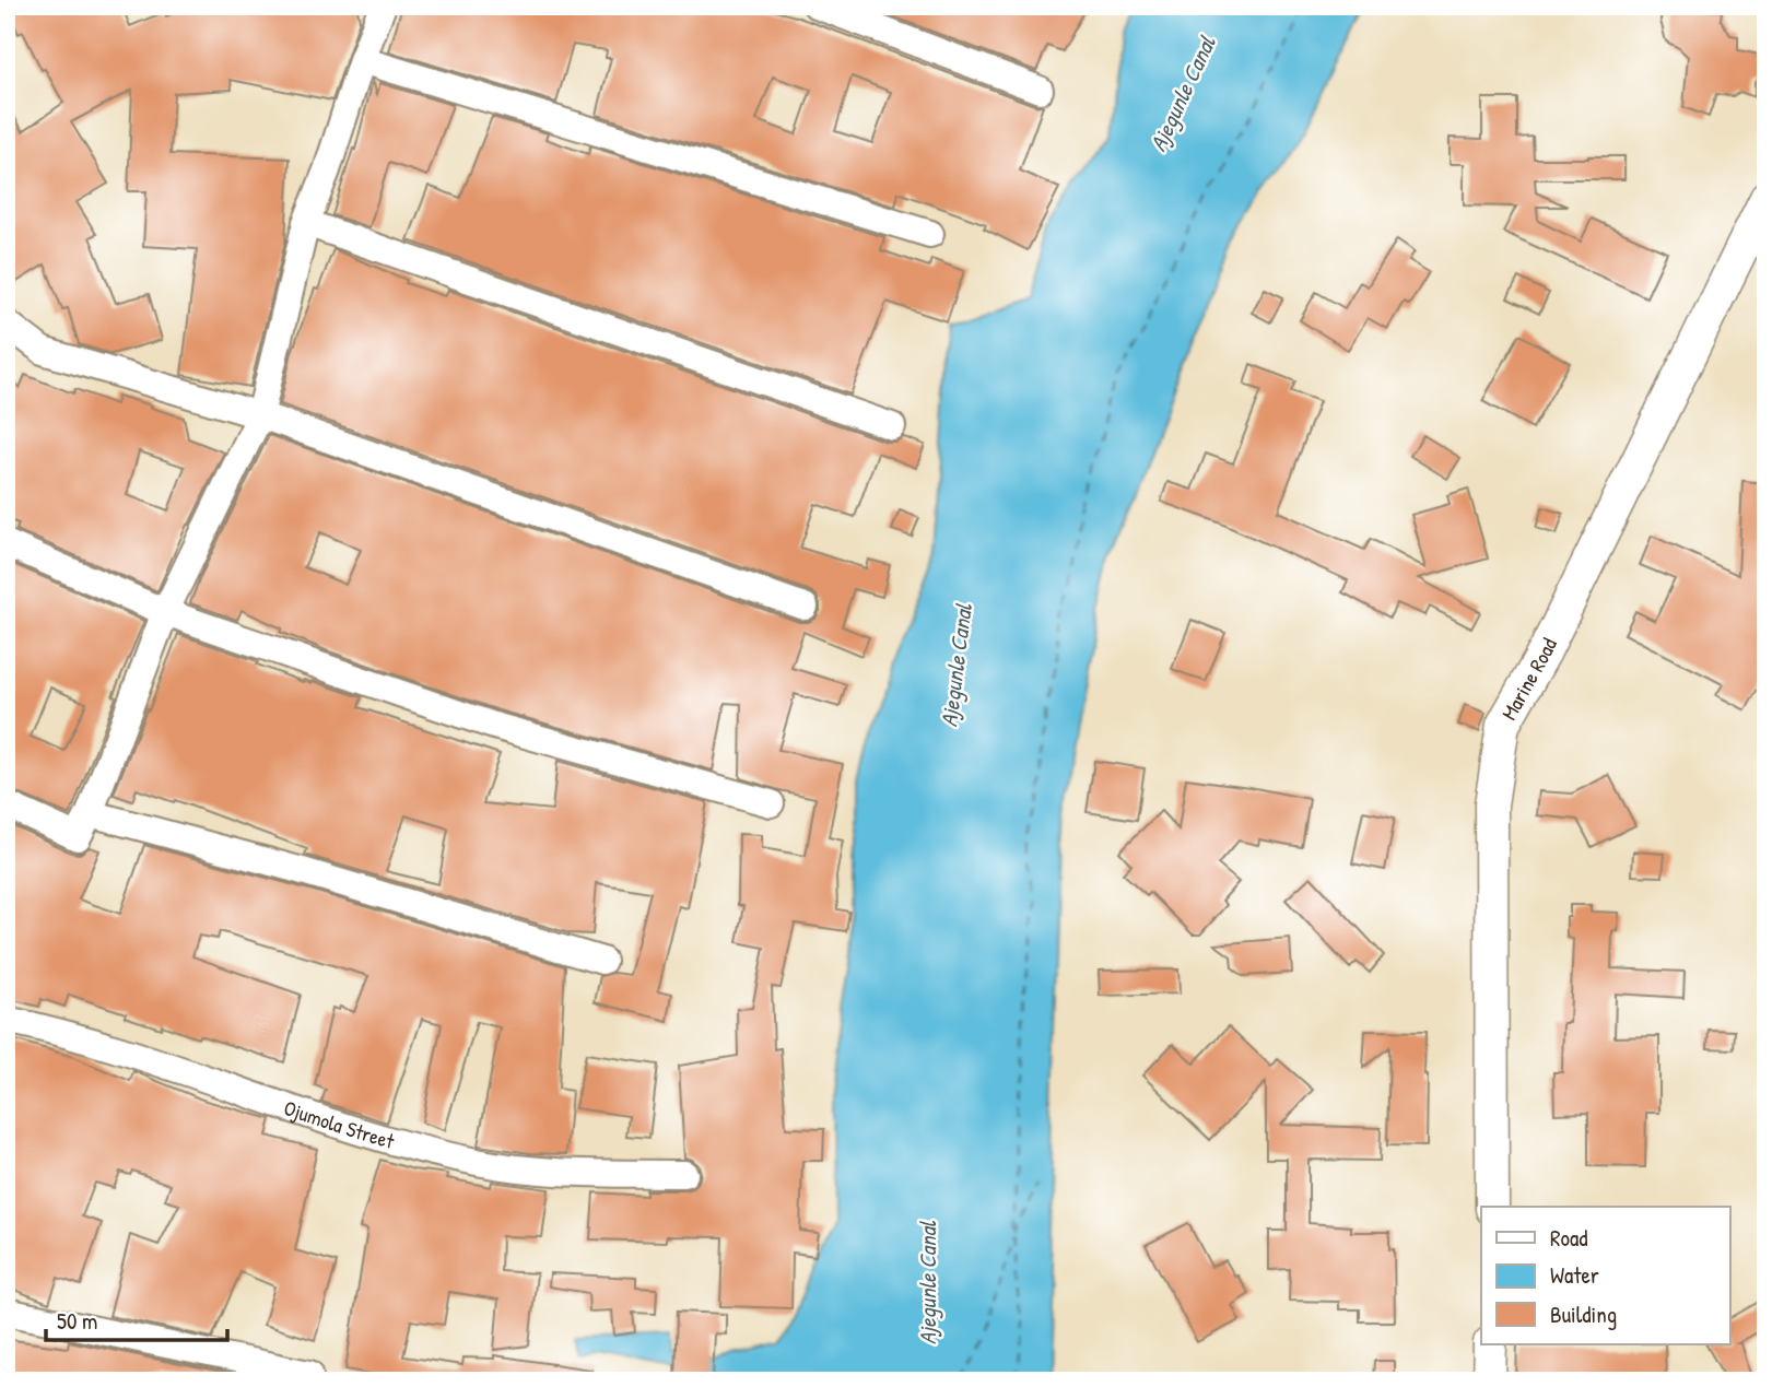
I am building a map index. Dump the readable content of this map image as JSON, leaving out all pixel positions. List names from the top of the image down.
{
  "streets": {
    "street": ["Marine Road", "Ojumola Street"]
  },
  "water": ["Ajegunle Canal"],
  "legend": ["Road", "Water", "Building"],
  "scale_bar": "50 m"
}
